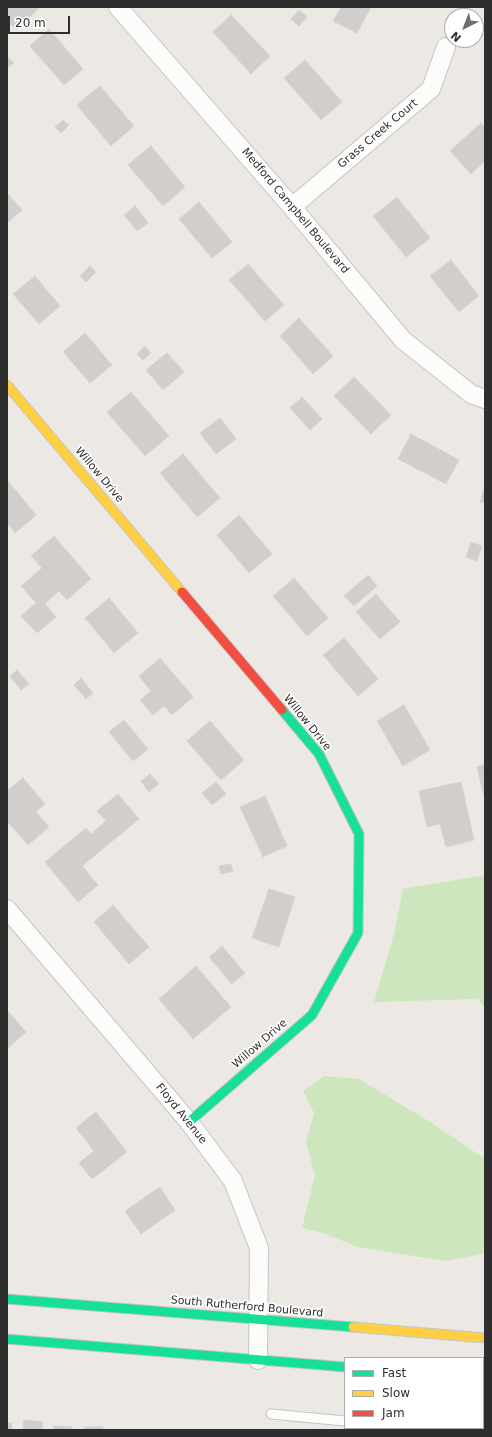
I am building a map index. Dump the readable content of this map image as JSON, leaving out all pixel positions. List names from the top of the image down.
{
  "streets": {
    "main road": ["Willow Drive", "South Rutherford Boulevard"],
    "street": ["Grass Creek Court", "Medford Campbell Boulevard", "Floyd Avenue"]
  },
  "crossings": [
    ["Grass Creek Court", "Medford Campbell Boulevard"],
    ["Willow Drive", "Floyd Avenue"],
    ["Floyd Avenue", "South Rutherford Boulevard"]
  ],
  "legend": ["Fast", "Slow", "Jam"],
  "scale_bar": "20 m",
  "north": "bottom left"
}
